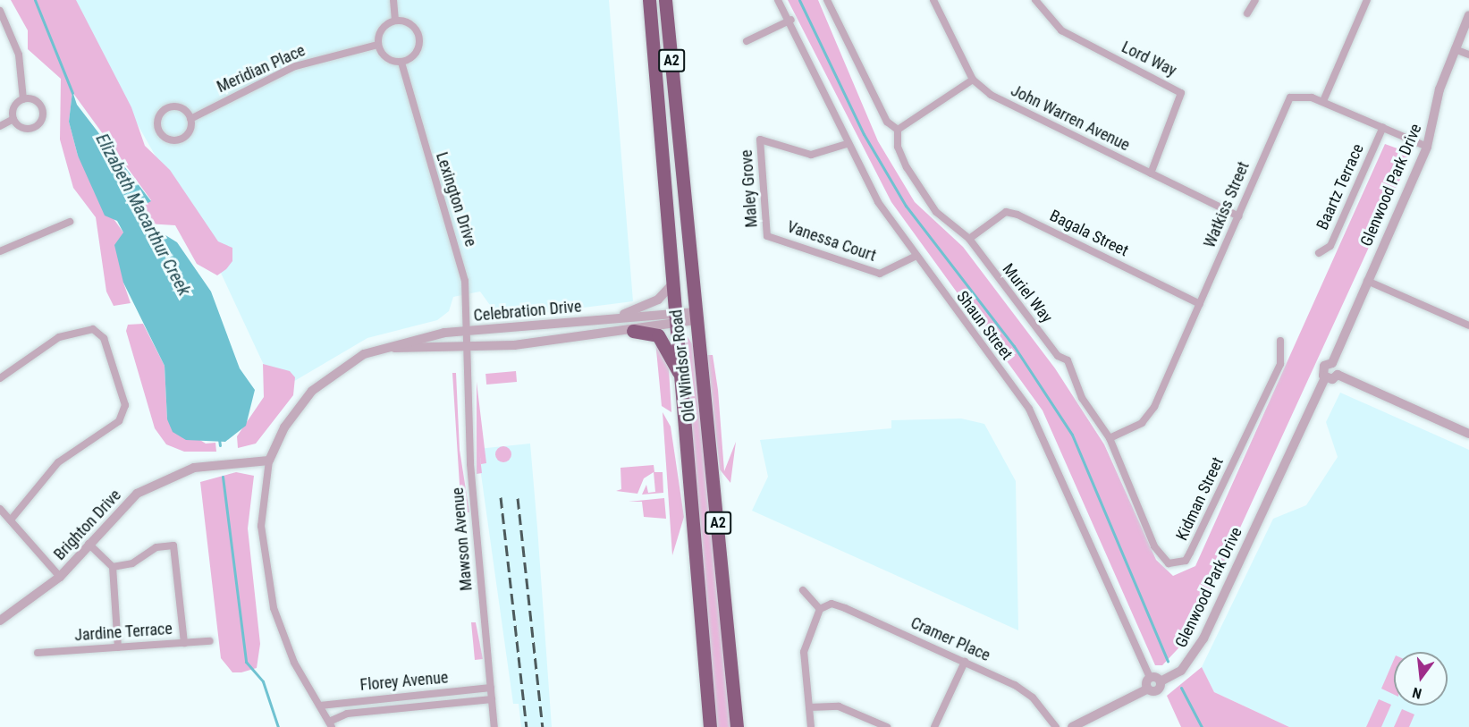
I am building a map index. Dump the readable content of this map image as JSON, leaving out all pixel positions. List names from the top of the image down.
{
  "streets": {
    "highway": ["A2", "Old Windsor Road"],
    "street": [
      "Lord Way",
      "Meridian Place",
      "John Warren Avenue",
      "Glenwood Park Drive",
      "Baartz Terrace",
      "Maley Grove",
      "Lexington Drive",
      "Watkiss Street",
      "Bagala Street",
      "Vanessa Court",
      "Muriel Way",
      "Celebration Drive",
      "Shaun Street",
      "Kidman Street",
      "Brighton Drive",
      "Mawson Avenue",
      "Jardine Terrace",
      "Cramer Place",
      "Florey Avenue"
    ]
  },
  "crossings": [
    ["Lord Way", "John Warren Avenue"],
    ["Meridian Place", "Lexington Drive"],
    ["John Warren Avenue", "Watkiss Street"],
    ["Glenwood Park Drive", "Watkiss Street"],
    ["Baartz Terrace", "Watkiss Street"],
    ["Maley Grove", "Vanessa Court"],
    ["Maley Grove", "Shaun Street"],
    ["Lexington Drive", "Celebration Drive"],
    ["Lexington Drive", "Mawson Avenue"],
    ["Watkiss Street", "Bagala Street"],
    ["Watkiss Street", "Kidman Street"],
    ["Bagala Street", "Muriel Way"],
    ["Vanessa Court", "Shaun Street"],
    ["Muriel Way", "Kidman Street"],
    ["Celebration Drive", "Old Windsor Road"],
    ["Celebration Drive", "Brighton Drive"],
    ["Celebration Drive", "Mawson Avenue"],
    ["Celebration Drive", "Florey Avenue"],
    ["Mawson Avenue", "Florey Avenue"]
  ],
  "water": ["Elizabeth Macarthur Creek"],
  "north": "bottom"
}
